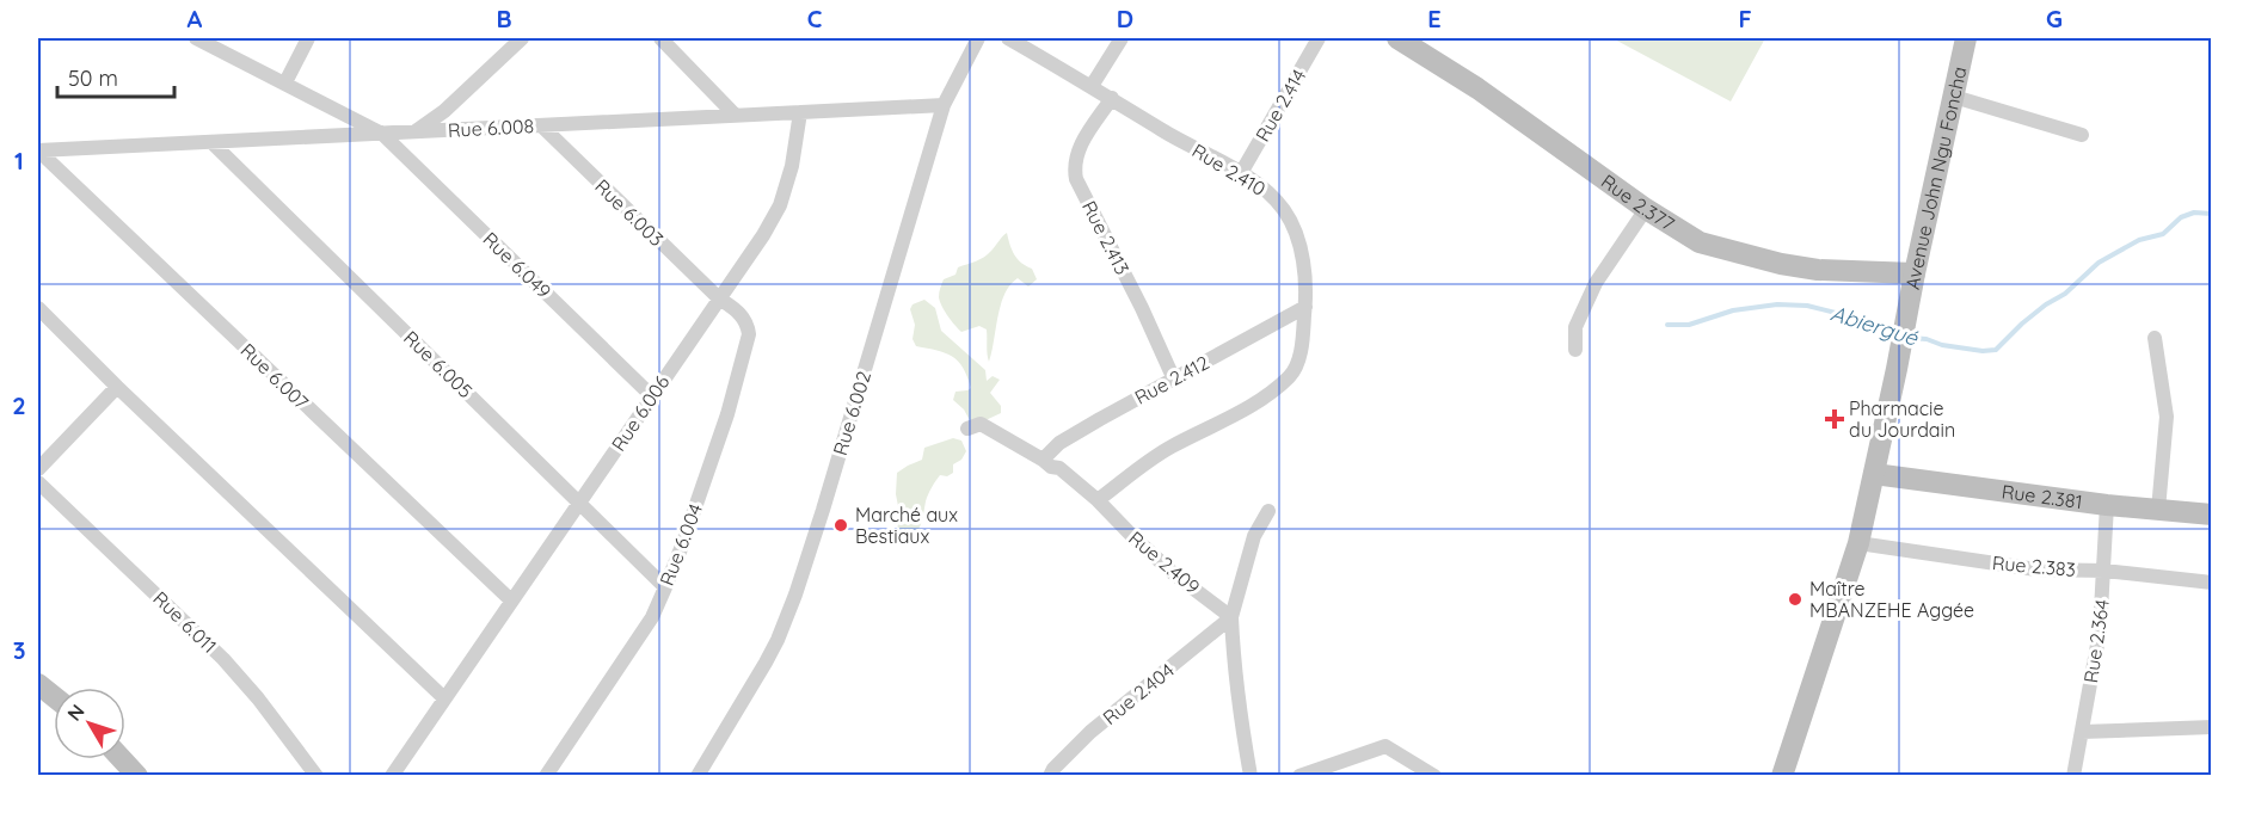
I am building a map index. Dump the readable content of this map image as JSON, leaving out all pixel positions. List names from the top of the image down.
{
  "streets": {
    "street": [
      "Rue 2.414",
      "Rue 6.008",
      "Rue 2.410",
      "Avenue John Ngu Foncha",
      "Rue 2.377",
      "Rue 6.003",
      "Rue 2.413",
      "Rue 6.049",
      "Rue 6.005",
      "Rue 6.007",
      "Rue 2.412",
      "Rue 6.006",
      "Rue 6.002",
      "Rue 2.381",
      "Rue 6.004",
      "Rue 2.409",
      "Rue 2.383",
      "Rue 6.011",
      "Rue 2.364",
      "Rue 2.404"
    ]
  },
  "crossings": [
    ["Rue 2.414", "Rue 2.410"],
    ["Rue 6.008", "Rue 6.003"],
    ["Rue 6.008", "Rue 6.049"],
    ["Rue 6.008", "Rue 6.005"],
    ["Rue 6.008", "Rue 6.007"],
    ["Rue 6.008", "Rue 6.006"],
    ["Rue 6.008", "Rue 6.002"],
    ["Rue 2.410", "Rue 2.413"],
    ["Rue 2.410", "Rue 2.412"],
    ["Rue 2.410", "Rue 2.409"],
    ["Avenue John Ngu Foncha", "Rue 2.377"],
    ["Avenue John Ngu Foncha", "Rue 2.381"],
    ["Avenue John Ngu Foncha", "Rue 2.383"],
    ["Rue 6.003", "Rue 6.006"],
    ["Rue 6.003", "Rue 6.004"],
    ["Rue 2.413", "Rue 2.412"],
    ["Rue 6.049", "Rue 6.006"],
    ["Rue 6.005", "Rue 6.006"],
    ["Rue 6.005", "Rue 6.004"],
    ["Rue 6.007", "Rue 6.006"],
    ["Rue 2.412", "Rue 2.409"],
    ["Rue 6.006", "Rue 6.004"],
    ["Rue 2.381", "Rue 2.364"],
    ["Rue 2.409", "Rue 2.404"],
    ["Rue 2.383", "Rue 2.364"]
  ],
  "water": ["Abiergué"],
  "places": {
    "health": ["Pharmacie du Jourdain"],
    "other": ["Marché aux Bestiaux", "Maître MBANZEHE Aggée"]
  },
  "scale_bar": "50 m",
  "north": "top left",
  "grid": {
    "columns": [
      "A",
      "B",
      "C",
      "D",
      "E",
      "F",
      "G"
    ],
    "rows": ["1", "2", "3"]
  }
}
